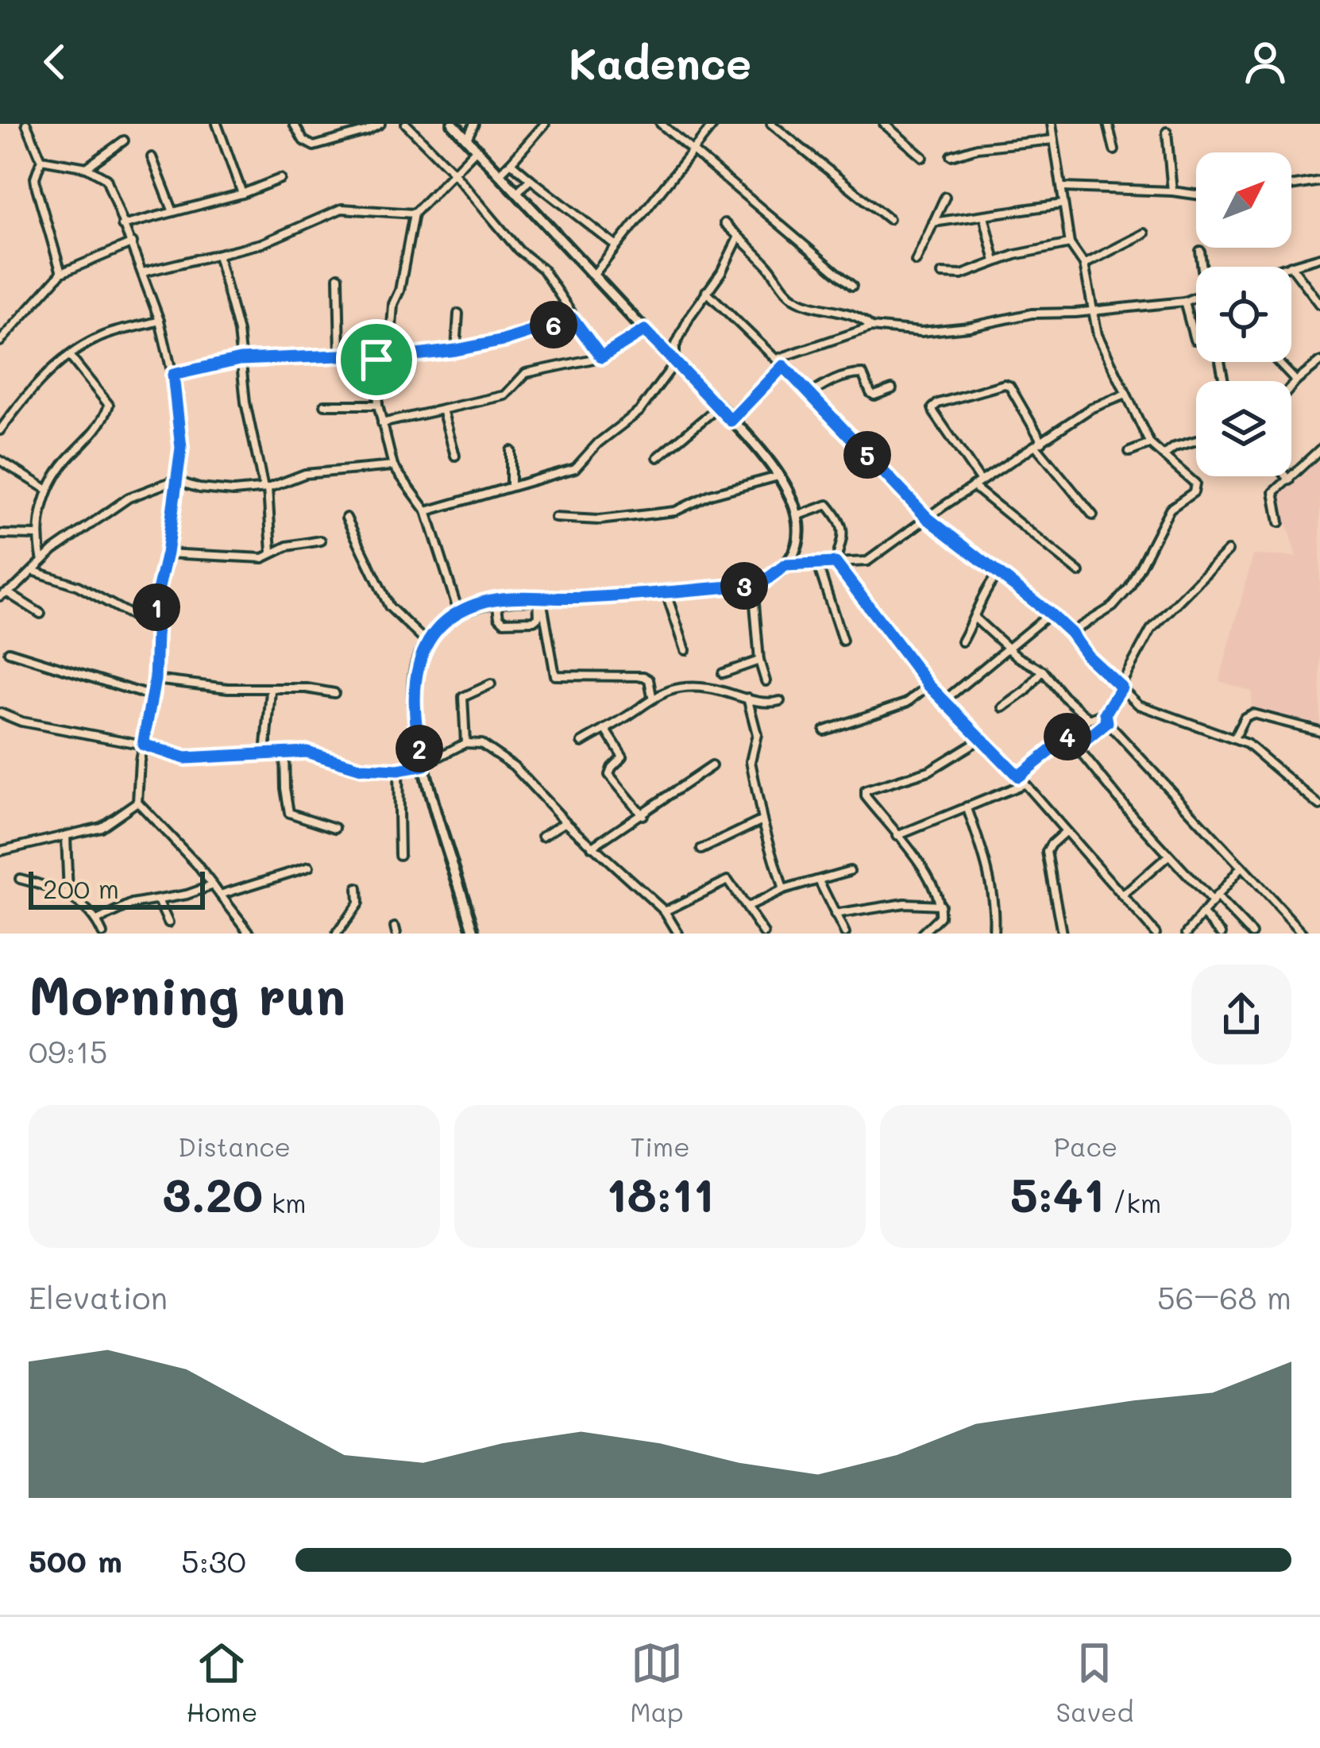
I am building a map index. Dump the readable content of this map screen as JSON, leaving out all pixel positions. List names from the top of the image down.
{
  "scale_bar": "200 m",
  "north": "top right",
  "page": {
    "header": "Kadence",
    "pins": [
      "6",
      "5",
      "3",
      "1",
      "4",
      "2"
    ],
    "scale": "200 m",
    "heading": ["Morning run", "09:15"],
    "stats": [
      ["Distance", "3.20 km"],
      ["Time", "18:11"],
      ["Pace", "5:41 /km"]
    ],
    "chart": ["Elevation", "56–68 m"],
    "list": [
      {
        "name": "500 m",
        "note": "5:30"
      }
    ],
    "tabs": ["Home", "Map", "Saved"]
  }
}
